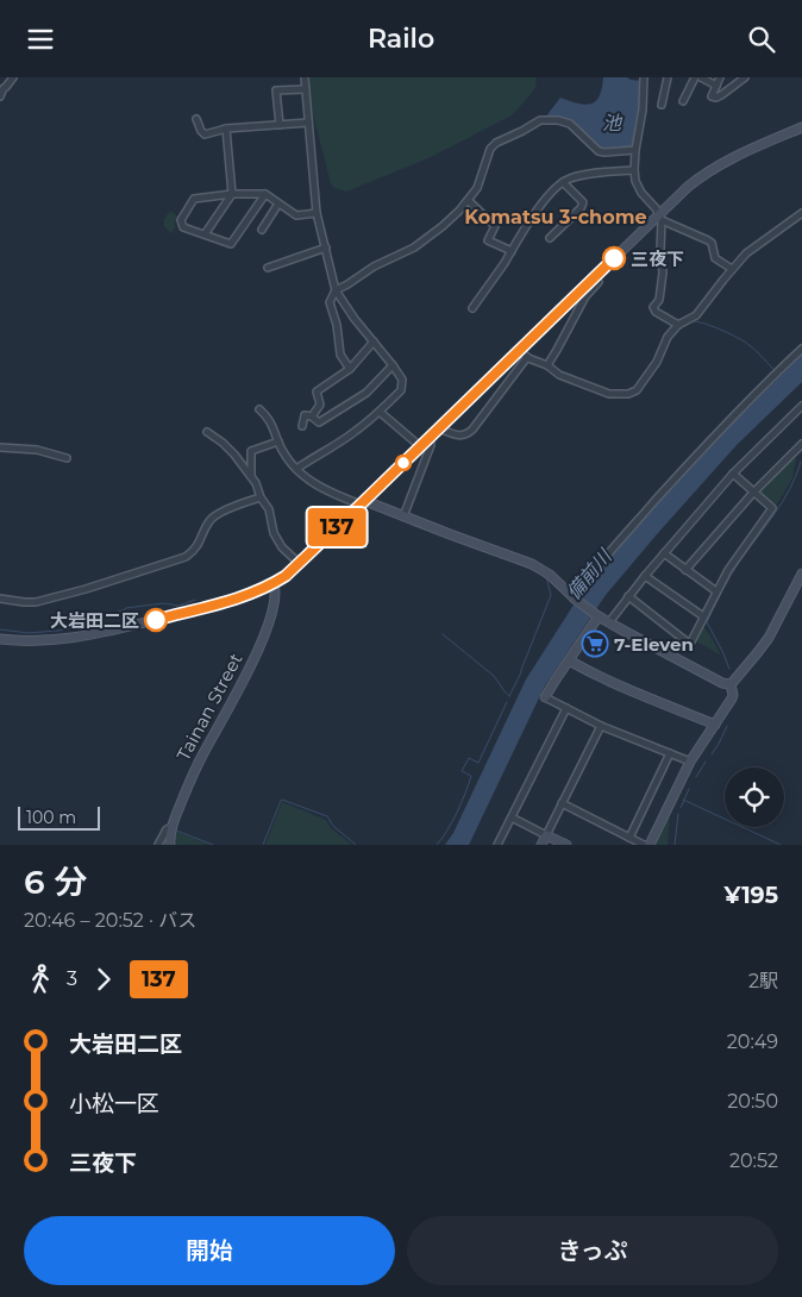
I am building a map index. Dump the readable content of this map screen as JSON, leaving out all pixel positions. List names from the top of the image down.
{
  "streets": {
    "street": ["Tainan Street"]
  },
  "districts": ["Komatsu 3-chome"],
  "water": ["池", "備前川"],
  "places": {
    "other": ["三夜下", "大岩田二区"],
    "supermarket": ["7-Eleven"]
  },
  "lines": ["bus line 137"],
  "scale_bar": "100 m",
  "page": {
    "header": "Railo",
    "on_map": "137",
    "scale": "100 m",
    "heading": ["6 分", "20:46 – 20:52 · バス", "¥195"],
    "legs": ["3", "137", "2駅"],
    "list": [
      {
        "name": "大岩田二区",
        "value": "20:49"
      },
      {
        "name": "小松一区",
        "value": "20:50"
      },
      {
        "name": "三夜下",
        "value": "20:52"
      }
    ],
    "buttons": ["開始", "きっぷ"]
  }
}
